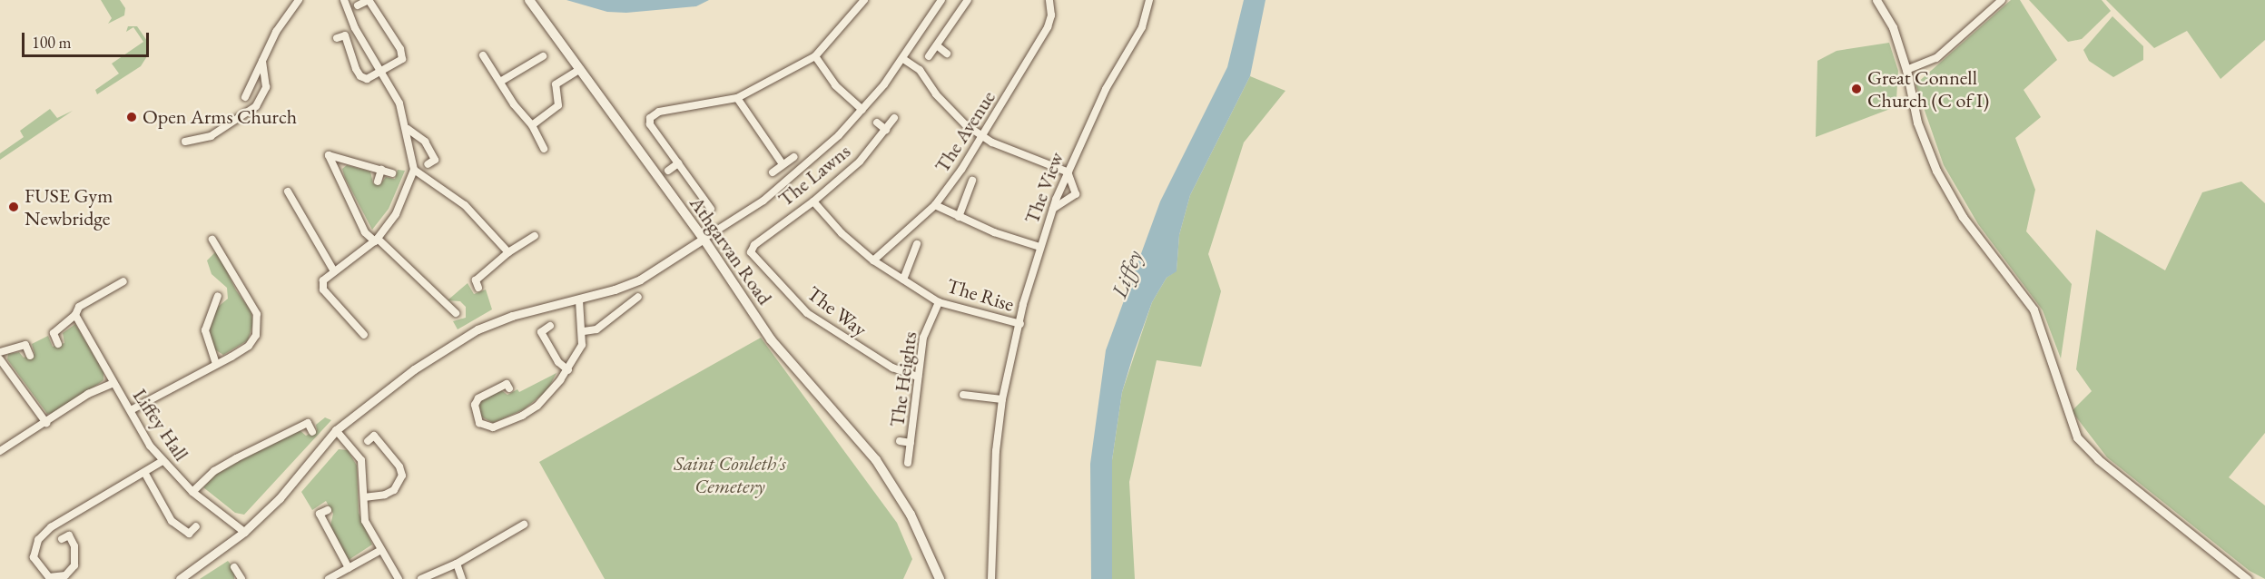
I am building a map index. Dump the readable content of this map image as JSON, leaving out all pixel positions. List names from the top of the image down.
{
  "streets": {
    "main road": ["Athgarvan Road"],
    "street": [
      "The Avenue",
      "The Lawns",
      "The View",
      "The Rise",
      "The Way",
      "The Heights",
      "Liffey Hall"
    ]
  },
  "crossings": [
    ["The Avenue", "The Rise"],
    ["The Lawns", "The Rise"],
    ["The Lawns", "The Way"],
    ["The View", "The Rise"],
    ["The Rise", "The Heights"],
    ["The Way", "The Heights"]
  ],
  "water": ["Liffey"],
  "parks": ["Saint Conleth's Cemetery"],
  "places": ["Great Connell Church (C of I)", "Open Arms Church", "FUSE Gym Newbridge"],
  "scale_bar": "100 m"
}
